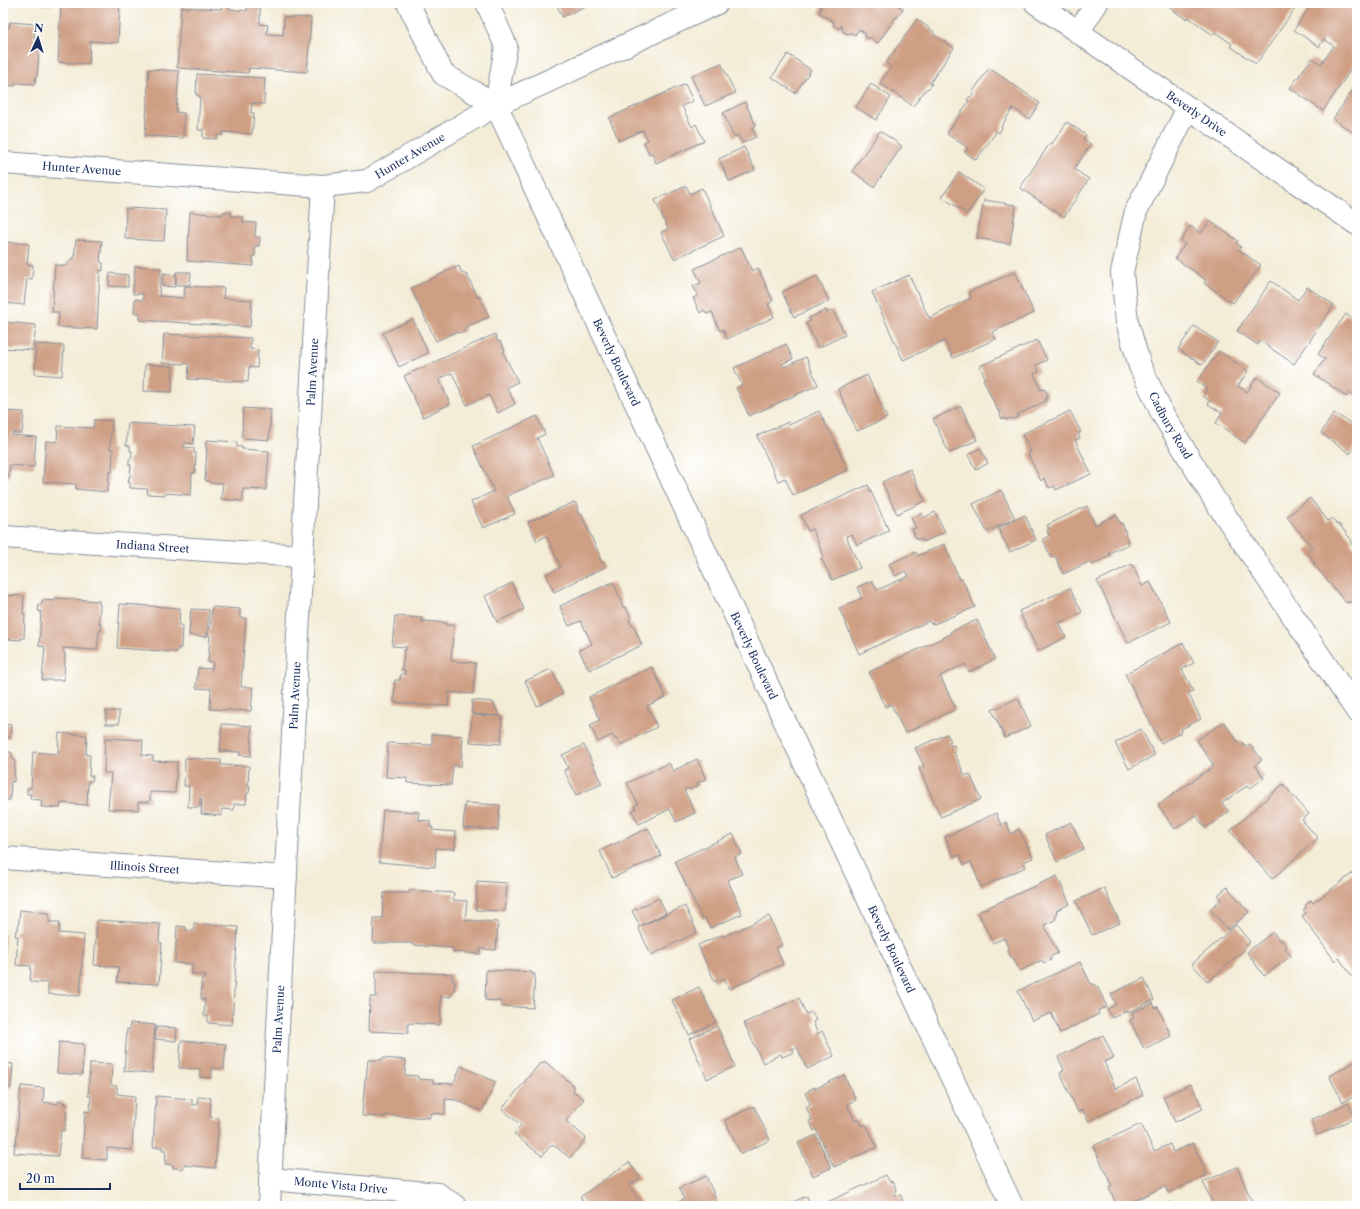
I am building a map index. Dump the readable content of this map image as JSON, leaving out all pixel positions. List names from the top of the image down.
{
  "streets": {
    "street": [
      "Beverly Drive",
      "Hunter Avenue",
      "Beverly Boulevard",
      "Palm Avenue",
      "Cadbury Road",
      "Indiana Street",
      "Illinois Street",
      "Monte Vista Drive"
    ]
  },
  "crossings": [
    ["Beverly Drive", "Cadbury Road"],
    ["Hunter Avenue", "Beverly Boulevard"],
    ["Hunter Avenue", "Palm Avenue"],
    ["Palm Avenue", "Indiana Street"],
    ["Palm Avenue", "Illinois Street"],
    ["Palm Avenue", "Monte Vista Drive"]
  ],
  "scale_bar": "20 m",
  "north": "top"
}
